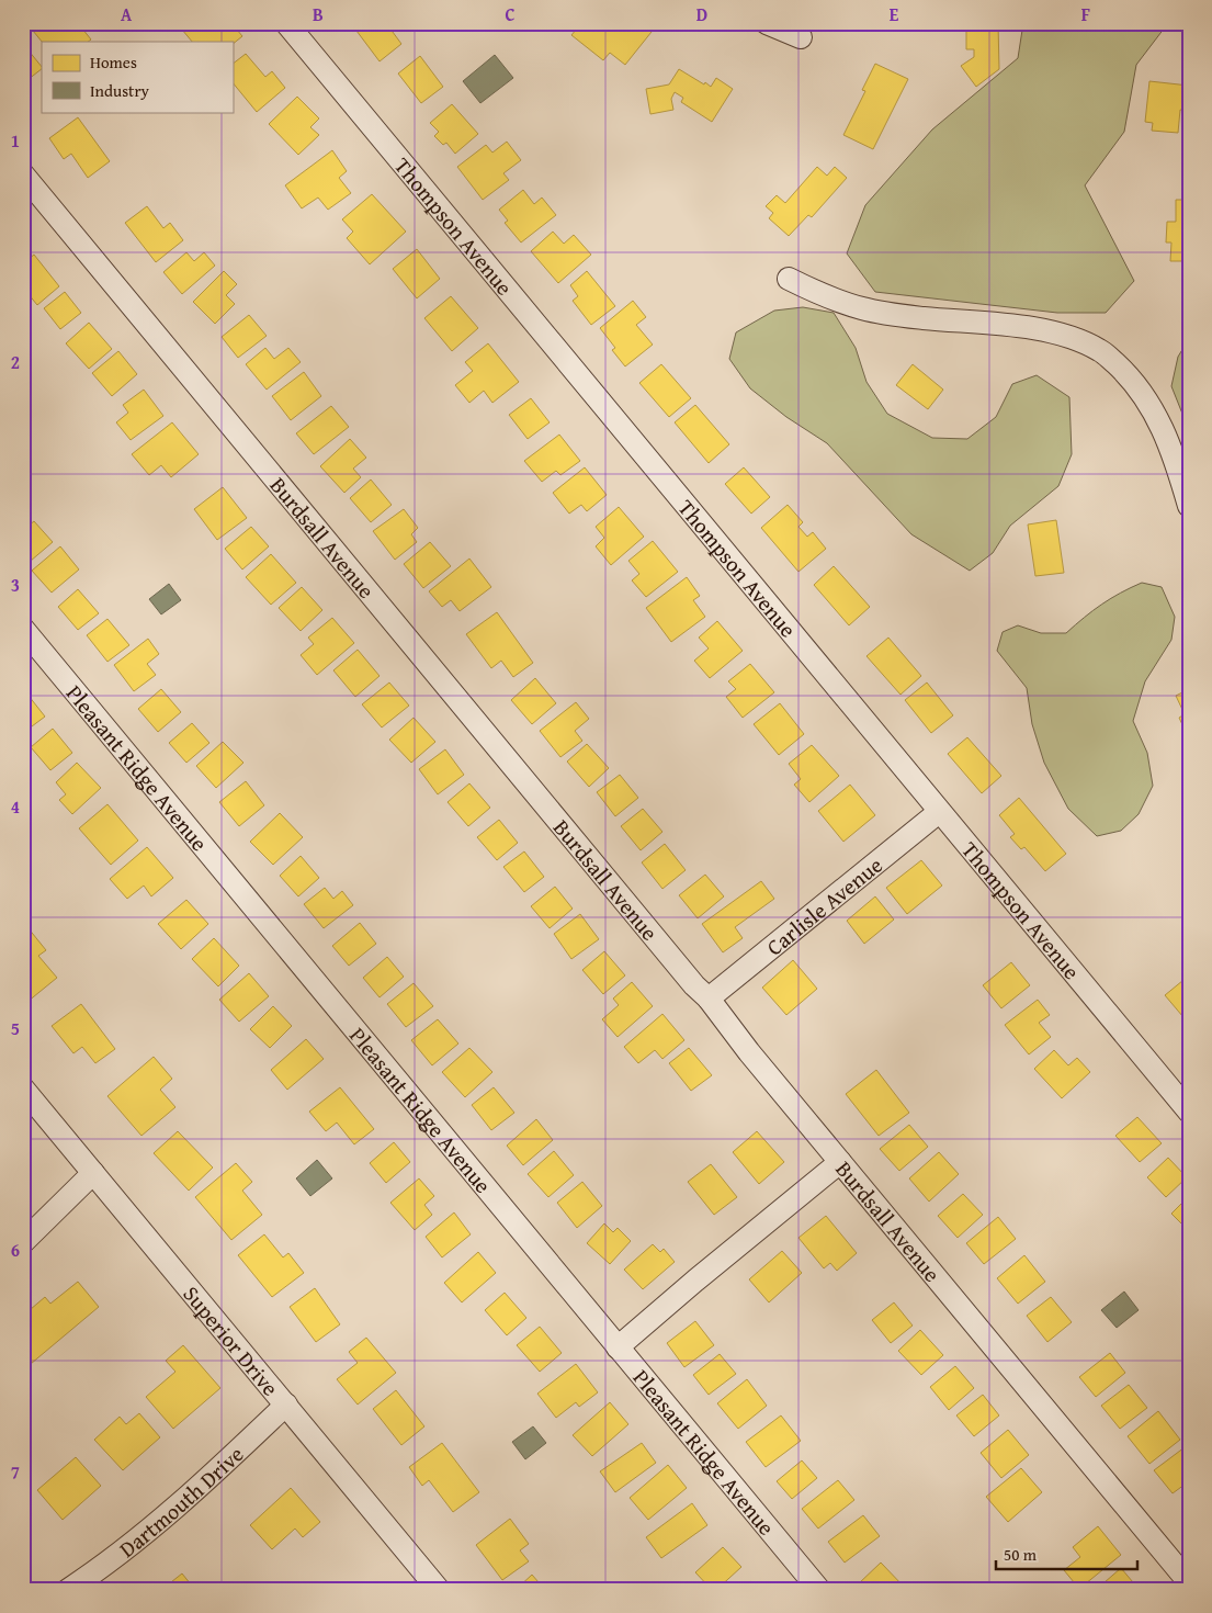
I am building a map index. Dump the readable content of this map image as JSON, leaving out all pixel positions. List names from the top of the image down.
{
  "streets": {
    "street": [
      "Thompson Avenue",
      "Burdsall Avenue",
      "Pleasant Ridge Avenue",
      "Carlisle Avenue",
      "Superior Drive",
      "Dartmouth Drive"
    ]
  },
  "crossings": [
    ["Thompson Avenue", "Carlisle Avenue"],
    ["Burdsall Avenue", "Carlisle Avenue"],
    ["Superior Drive", "Dartmouth Drive"]
  ],
  "legend": ["Homes", "Industry"],
  "scale_bar": "50 m",
  "grid": {
    "columns": [
      "A",
      "B",
      "C",
      "D",
      "E",
      "F"
    ],
    "rows": [
      "1",
      "2",
      "3",
      "4",
      "5",
      "6",
      "7"
    ]
  }
}
